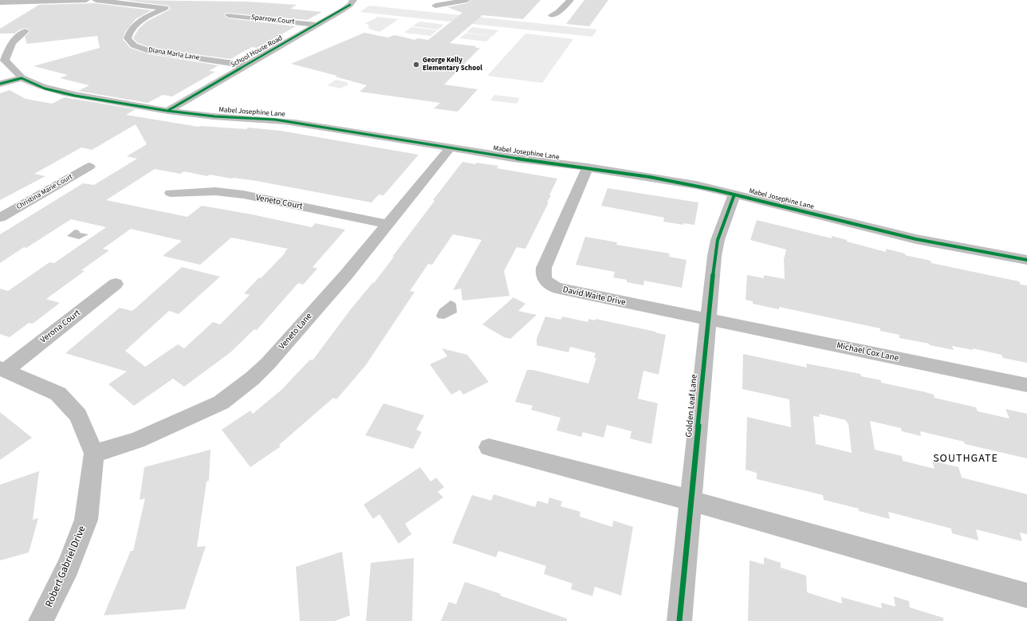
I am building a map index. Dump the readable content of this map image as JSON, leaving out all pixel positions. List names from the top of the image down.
{
  "streets": {
    "street": [
      "Sparrow Court",
      "School House Road",
      "Diana Maria Lane",
      "Mabel Josephine Lane",
      "Christina Marie Court",
      "Veneto Court",
      "David Waite Drive",
      "Verona Court",
      "Veneto Lane",
      "Michael Cox Lane",
      "Golden Leaf Lane",
      "Robert Gabriel Drive"
    ]
  },
  "crossings": [
    ["Sparrow Court", "School House Road"],
    ["School House Road", "Diana Maria Lane"],
    ["School House Road", "Mabel Josephine Lane"],
    ["Mabel Josephine Lane", "David Waite Drive"],
    ["Mabel Josephine Lane", "Veneto Lane"],
    ["Mabel Josephine Lane", "Golden Leaf Lane"],
    ["Veneto Court", "Veneto Lane"],
    ["David Waite Drive", "Michael Cox Lane"],
    ["David Waite Drive", "Golden Leaf Lane"],
    ["Veneto Lane", "Robert Gabriel Drive"],
    ["Michael Cox Lane", "Golden Leaf Lane"]
  ],
  "districts": ["SOUTHGATE"],
  "places": ["George Kelly Elementary School"]
}
